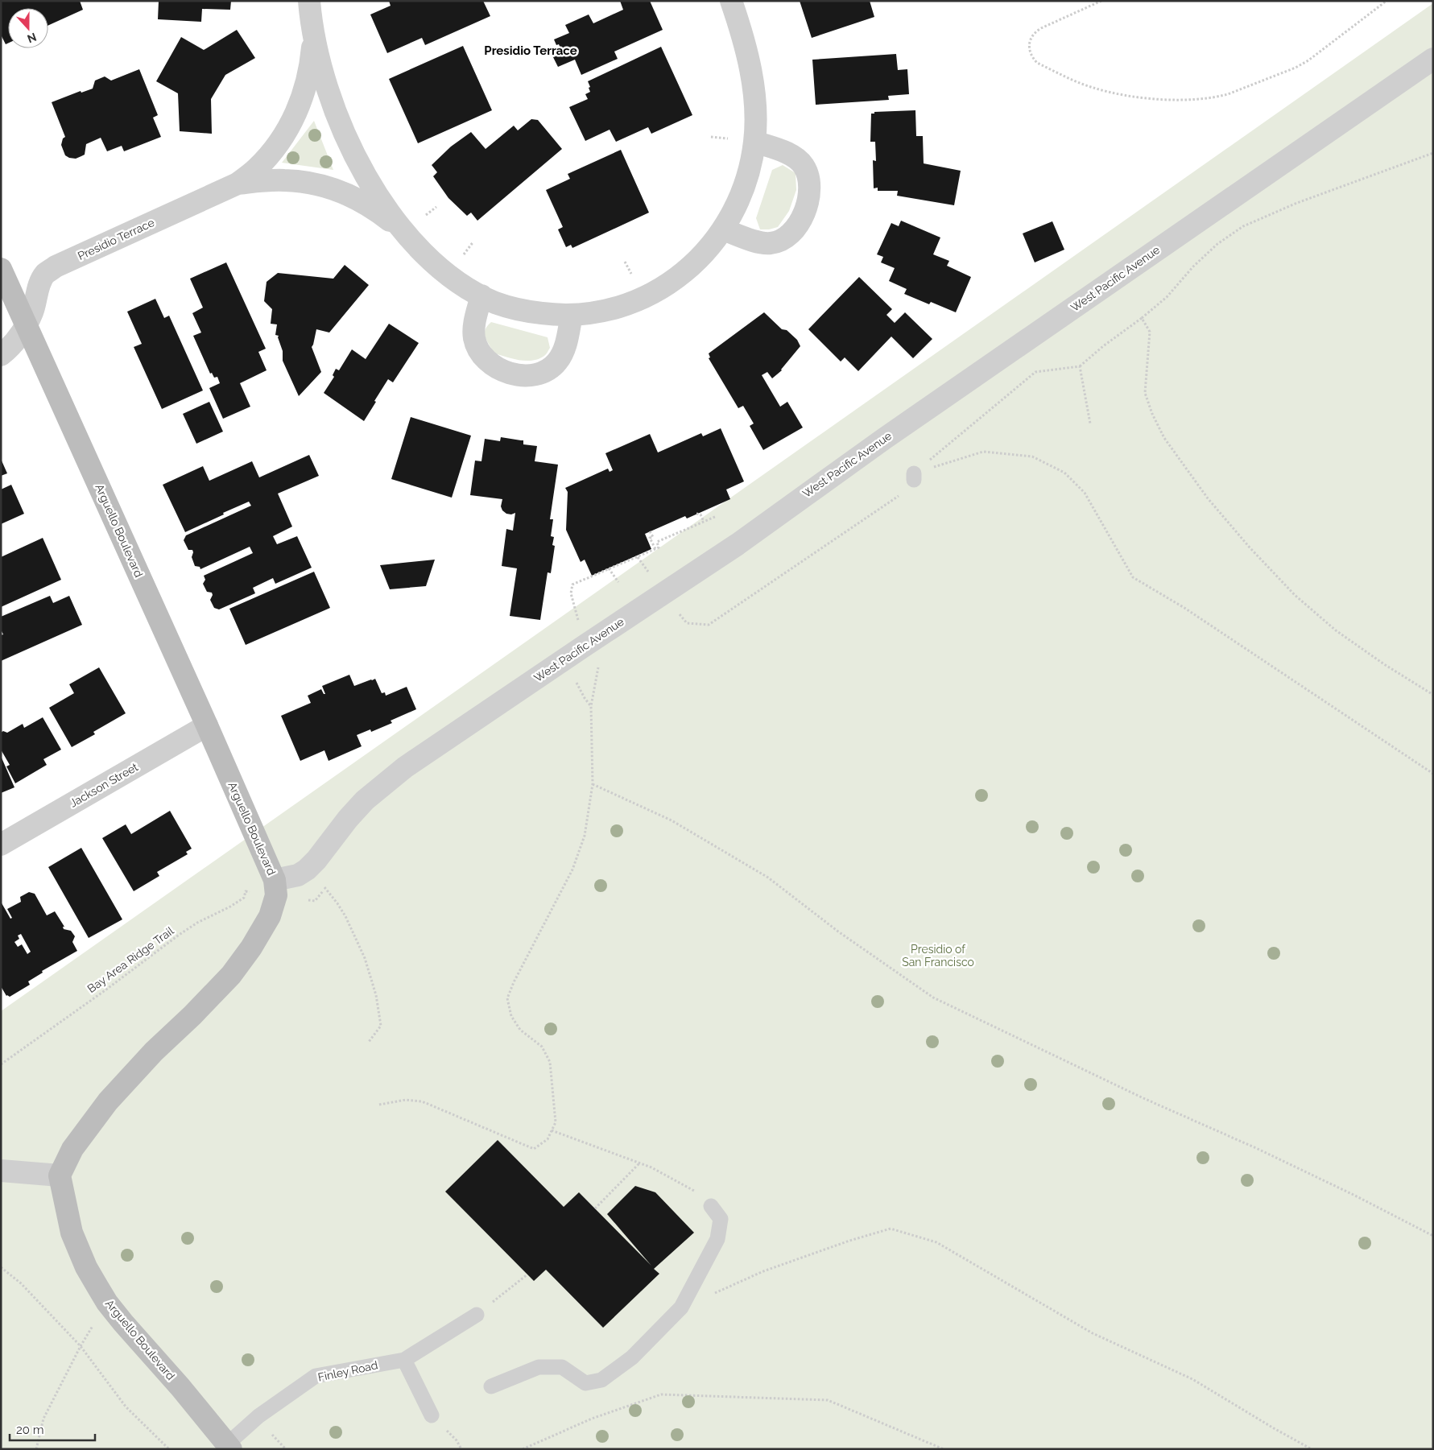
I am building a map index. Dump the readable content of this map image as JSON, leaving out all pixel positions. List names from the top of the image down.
{
  "streets": {
    "street": [
      "Presidio Terrace",
      "West Pacific Avenue",
      "Arguello Boulevard",
      "Jackson Street"
    ],
    "lane": ["Finley Road"],
    "path": ["Bay Area Ridge Trail"]
  },
  "crossings": [
    ["Presidio Terrace", "Arguello Boulevard"],
    ["West Pacific Avenue", "Arguello Boulevard"],
    ["West Pacific Avenue", "Bay Area Ridge Trail"],
    ["Arguello Boulevard", "Jackson Street"],
    ["Arguello Boulevard", "Bay Area Ridge Trail"],
    ["Arguello Boulevard", "Finley Road"]
  ],
  "districts": ["Presidio Terrace"],
  "parks": ["Presidio of San Francisco"],
  "scale_bar": "20 m",
  "north": "bottom"
}
